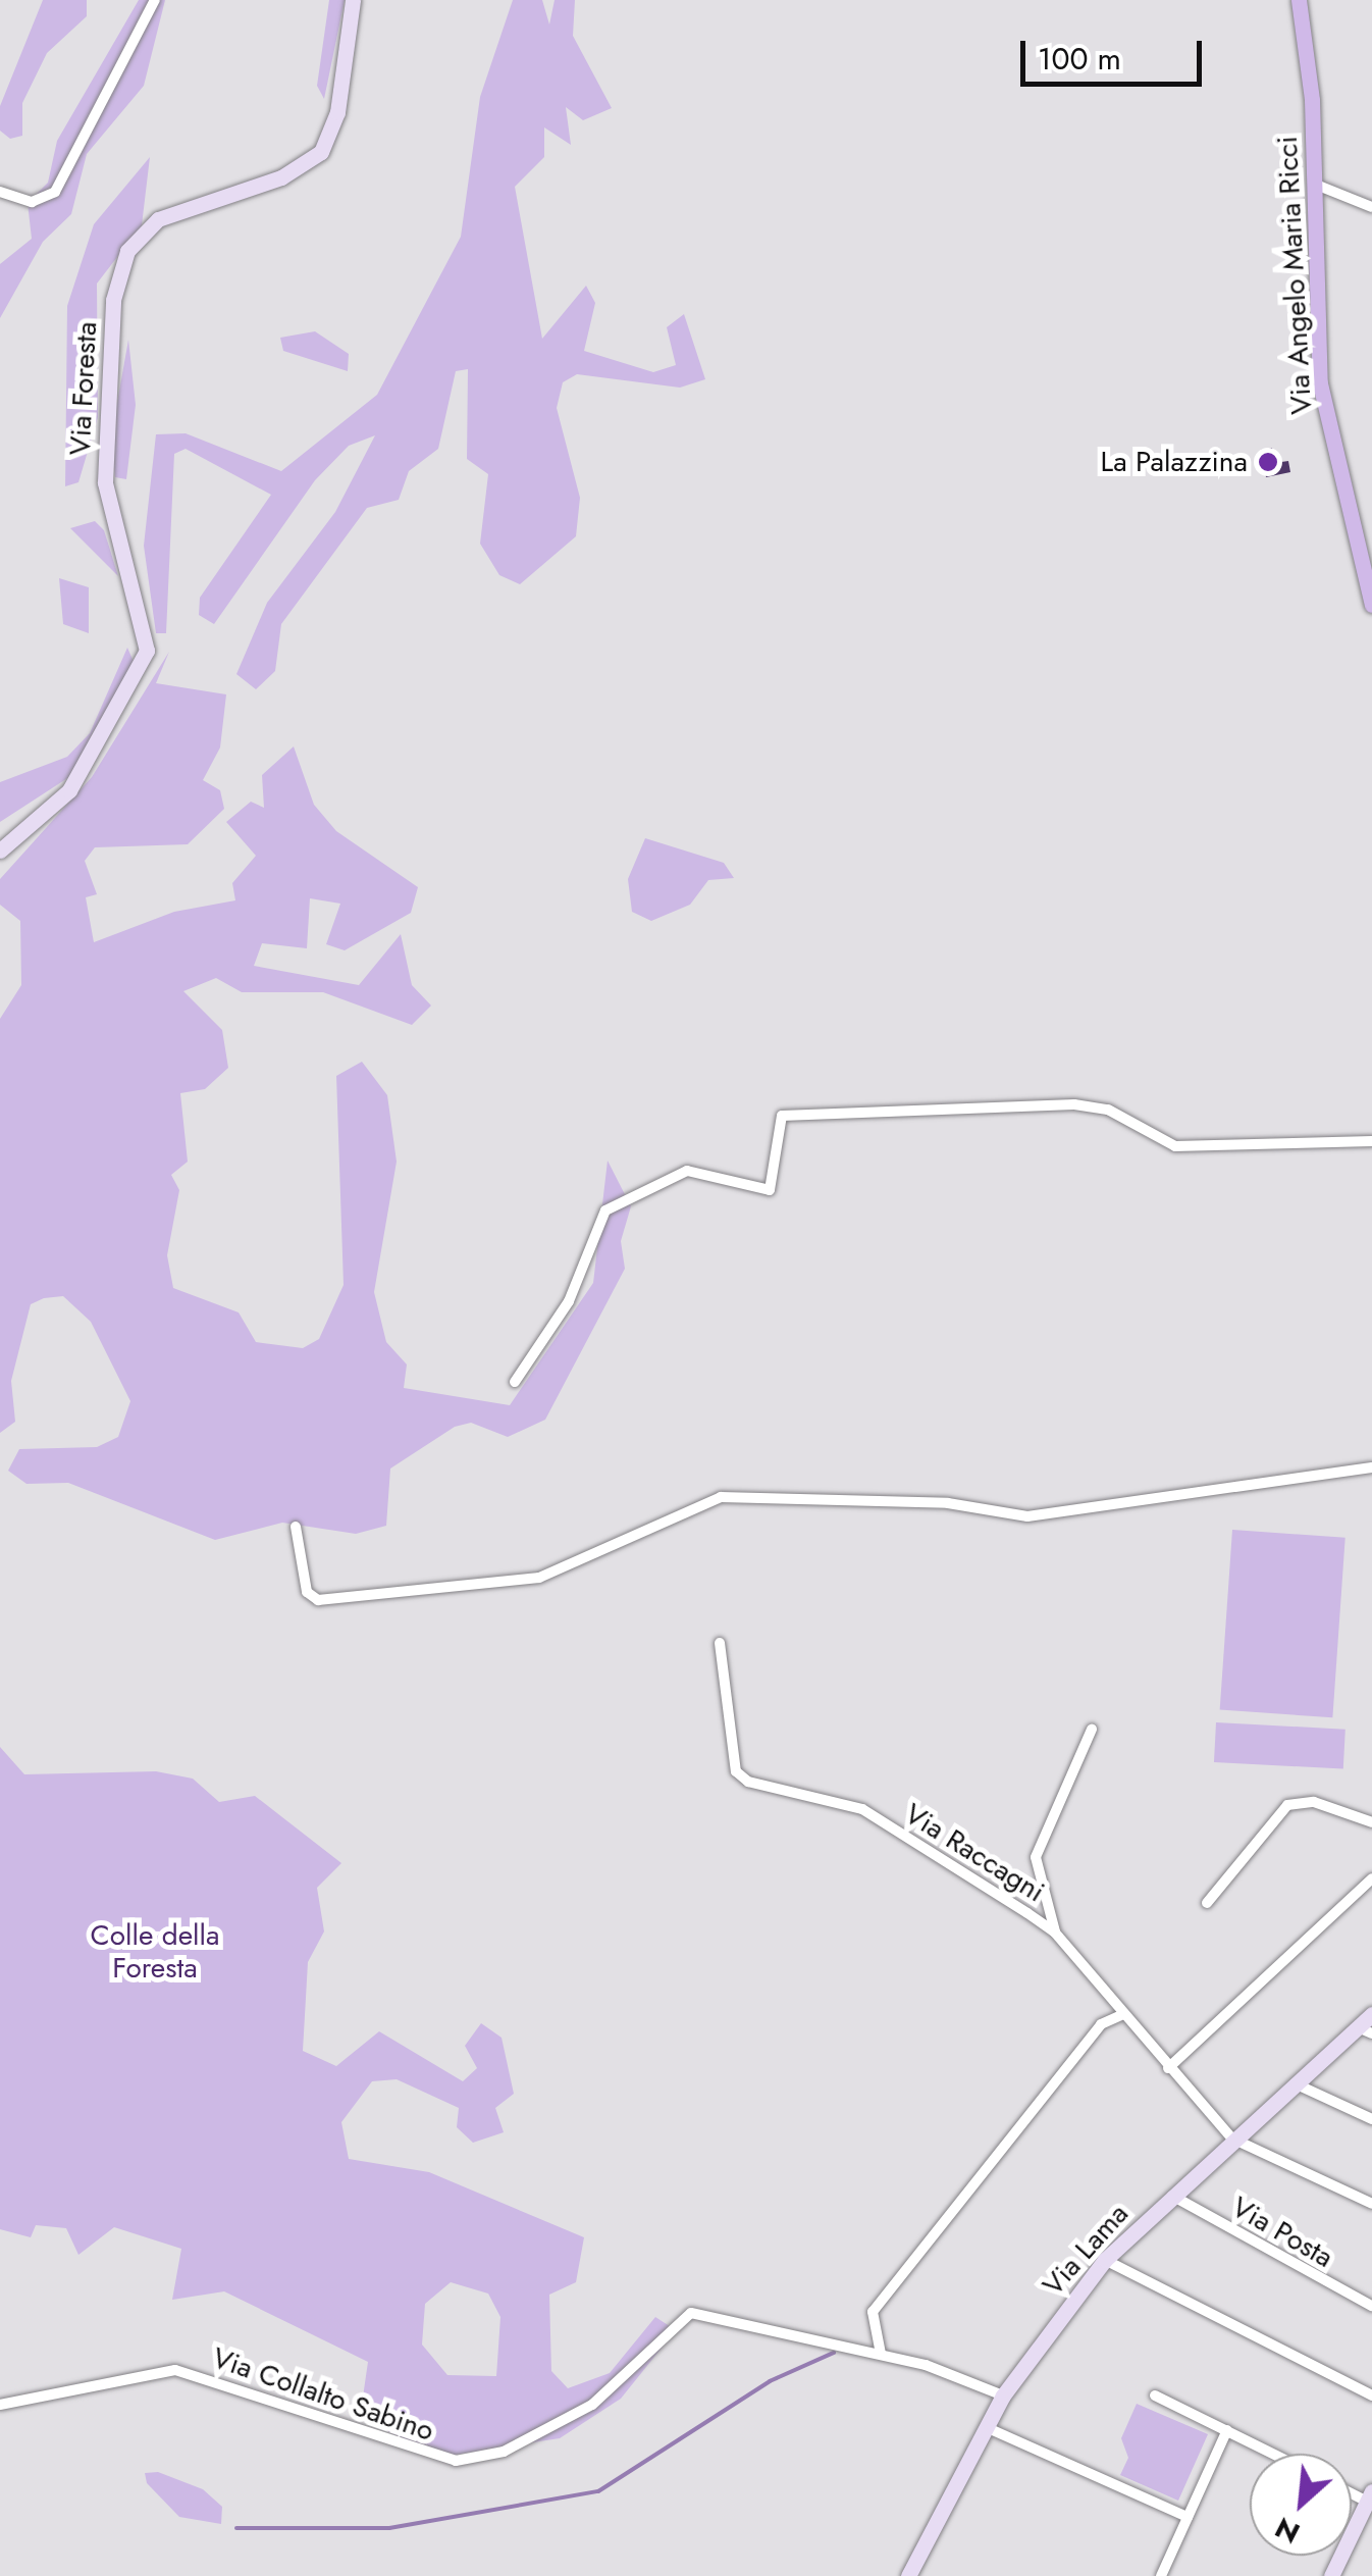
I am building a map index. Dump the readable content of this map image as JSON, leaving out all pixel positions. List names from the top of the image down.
{
  "streets": {
    "main road": ["Via Angelo Maria Ricci", "Via Foresta", "Via Lama"],
    "street": ["Via Raccagni", "Via Posta", "Via Collalto Sabino"]
  },
  "crossings": [
    ["Via Raccagni", "Via Lama"],
    ["Via Posta", "Via Lama"],
    ["Via Lama", "Via Collalto Sabino"]
  ],
  "parks": ["Colle della Foresta"],
  "places": ["La Palazzina"],
  "scale_bar": "100 m",
  "north": "bottom left"
}
